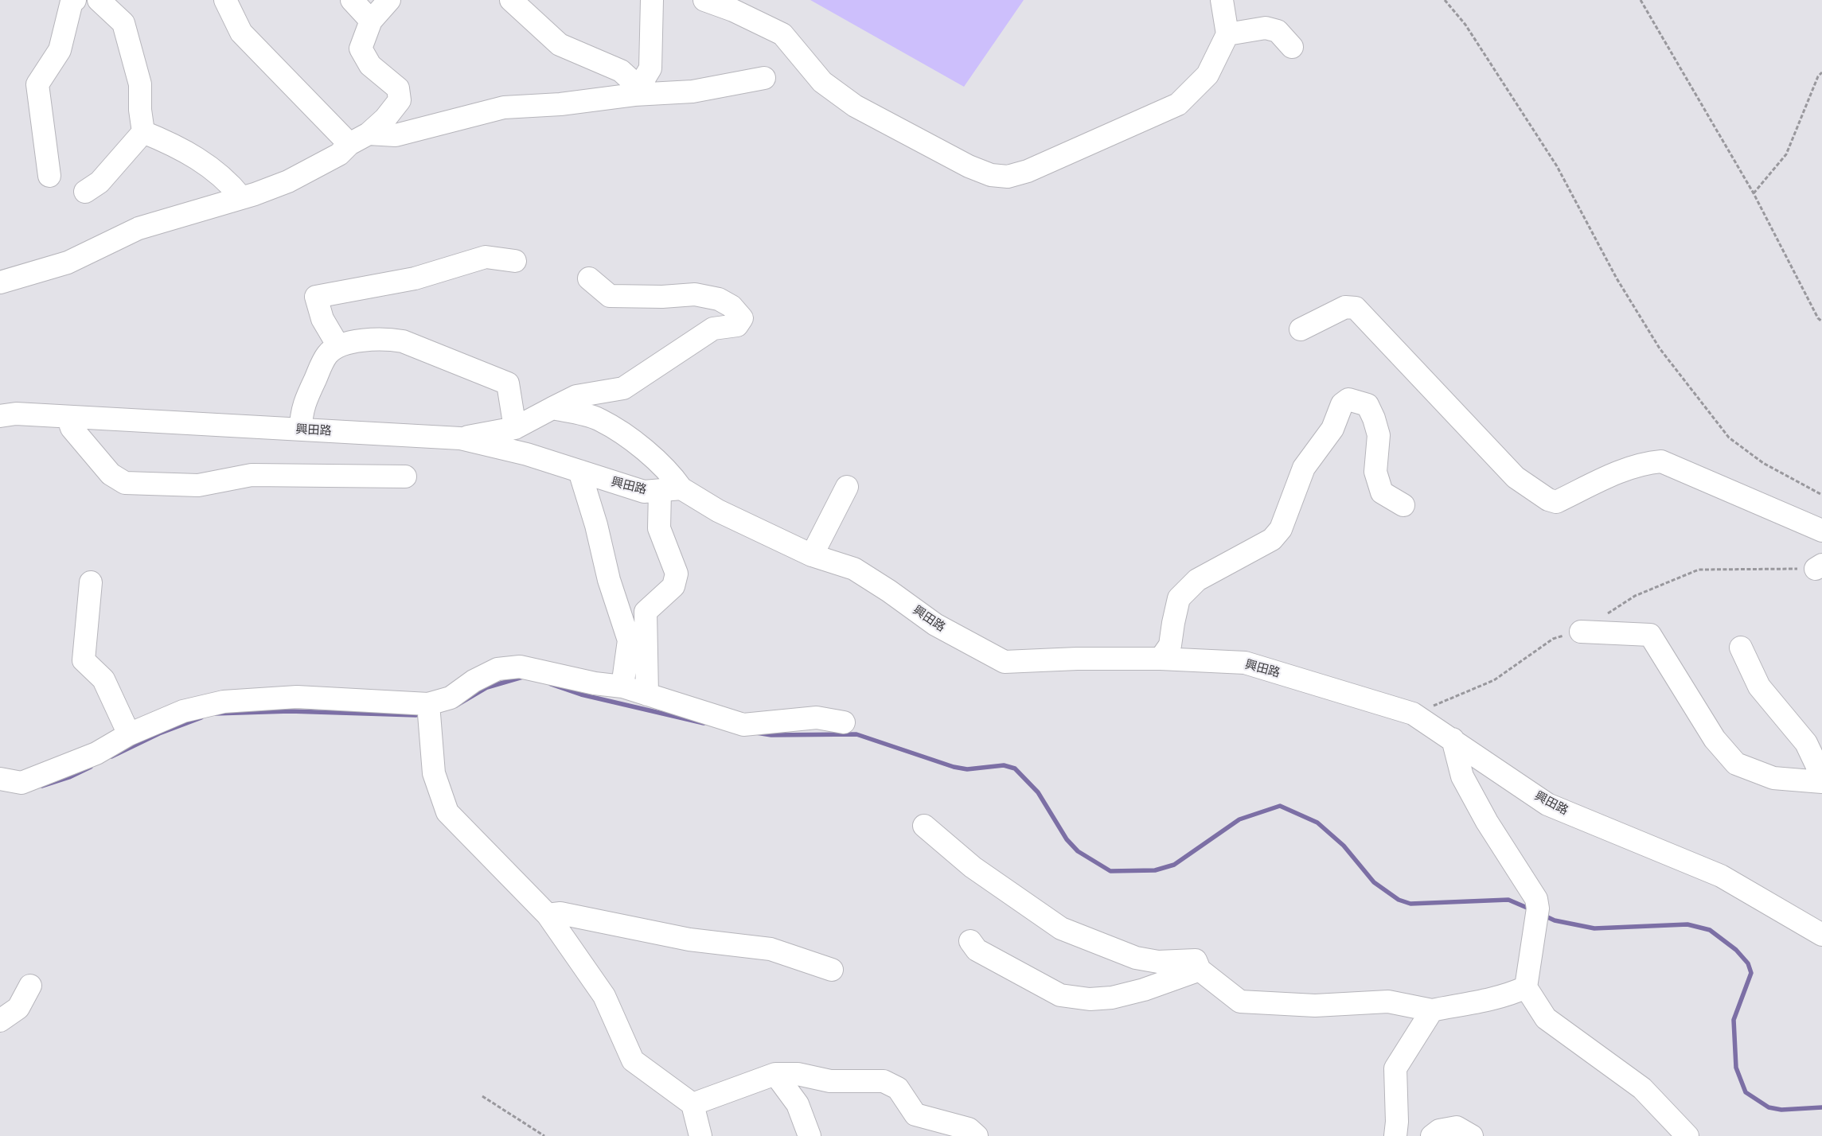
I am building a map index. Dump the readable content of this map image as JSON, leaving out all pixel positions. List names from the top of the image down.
{
  "streets": {
    "street": ["興田路"]
  }
}
